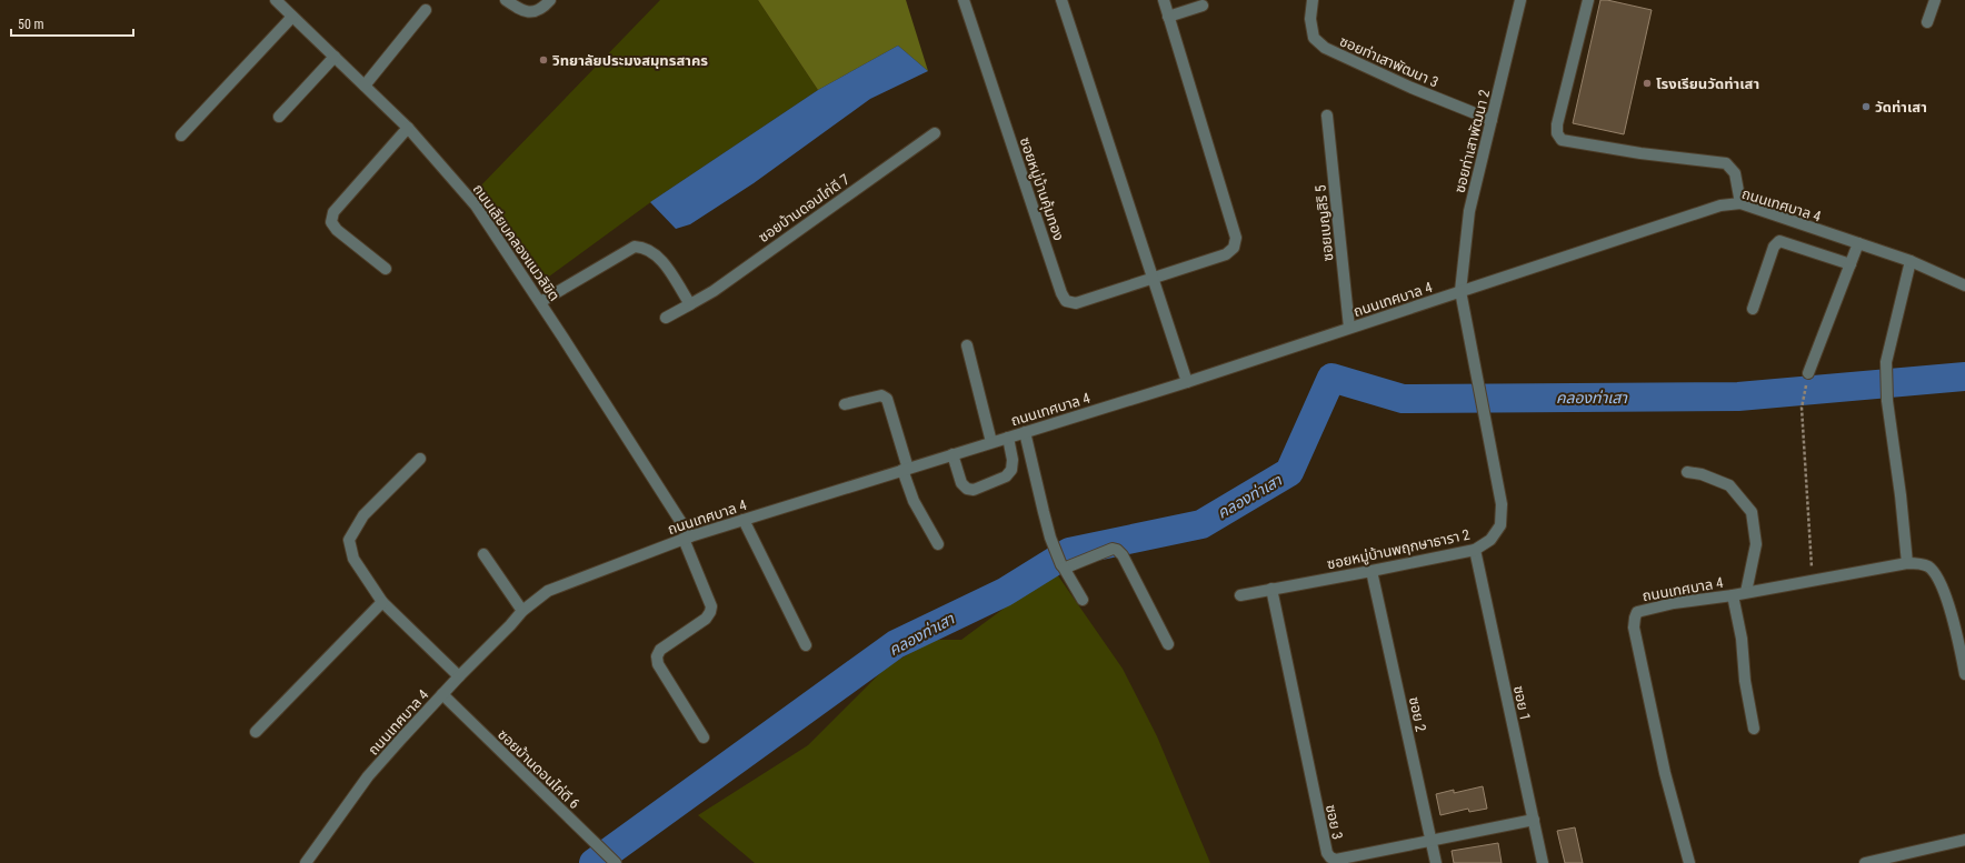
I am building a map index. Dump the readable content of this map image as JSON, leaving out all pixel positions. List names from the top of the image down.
{
  "streets": {
    "street": [
      "ซอยท่าเสาพัฒนา 3",
      "ซอยท่าเสาพัฒนา 2",
      "ซอยหมู่บ้านคุ้มทอง",
      "ถนนเทศบาล 4",
      "ซอยบ้านดอนไก่ดี 7",
      "ซอยเบญสิริ 5",
      "ถนนเลียบคลองแนวลิขิต",
      "ซอยหมู่บ้านพฤกษาธารา 2",
      "ซอย 1",
      "ซอย 2",
      "ซอยบ้านดอนไก่ดี 6",
      "ซอย 3"
    ]
  },
  "crossings": [
    ["ซอยท่าเสาพัฒนา 3", "ซอยท่าเสาพัฒนา 2"],
    ["ซอยท่าเสาพัฒนา 2", "ถนนเทศบาล 4"],
    ["ซอยท่าเสาพัฒนา 2", "ซอยหมู่บ้านพฤกษาธารา 2"],
    ["ถนนเทศบาล 4", "ซอยเบญสิริ 5"],
    ["ถนนเทศบาล 4", "ถนนเลียบคลองแนวลิขิต"],
    ["ถนนเทศบาล 4", "ซอยหมู่บ้านพฤกษาธารา 2"],
    ["ถนนเทศบาล 4", "ซอยบ้านดอนไก่ดี 6"],
    ["ซอยหมู่บ้านพฤกษาธารา 2", "ซอย 1"],
    ["ซอยหมู่บ้านพฤกษาธารา 2", "ซอย 2"],
    ["ซอยหมู่บ้านพฤกษาธารา 2", "ซอย 3"],
    ["ซอย 1", "ซอย 3"],
    ["ซอย 2", "ซอย 3"]
  ],
  "water": ["คลองท่าเสา"],
  "places": ["วิทยาลัยประมงสมุทรสาคร", "โรงเรียนวัดท่าเสา", "วัดท่าเสา"],
  "scale_bar": "50 m"
}
